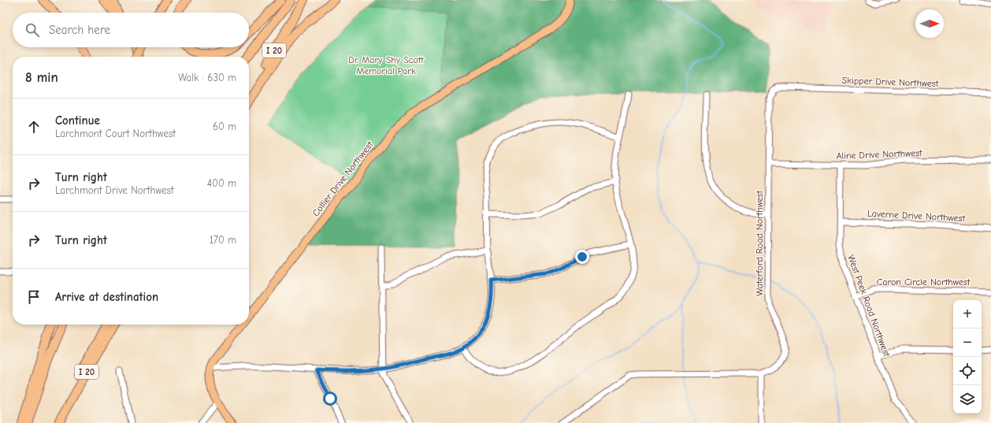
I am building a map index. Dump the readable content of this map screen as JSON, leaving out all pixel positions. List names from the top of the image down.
{
  "streets": {
    "highway": ["I 20"],
    "main road": ["Collier Drive Northwest"],
    "street": [
      "Skipper Drive Northwest",
      "Aline Drive Northwest",
      "Laverne Drive Northwest",
      "Waterford Road Northwest",
      "Caron Circle Northwest",
      "West Peek Road Northwest"
    ]
  },
  "crossings": [
    ["Skipper Drive Northwest", "Waterford Road Northwest"],
    ["Aline Drive Northwest", "Waterford Road Northwest"],
    ["Aline Drive Northwest", "West Peek Road Northwest"],
    ["Laverne Drive Northwest", "West Peek Road Northwest"],
    ["Caron Circle Northwest", "West Peek Road Northwest"]
  ],
  "parks": ["Dr. Mary Shy Scott Memorial Park"],
  "north": "right",
  "page": {
    "search": "Search here",
    "heading": ["8 min", "Walk · 630 m"],
    "list": [
      ["Continue", "Larchmont Court Northwest", "60 m"],
      ["Turn right", "Larchmont Drive Northwest", "400 m"],
      ["Turn right", "170 m"],
      "Arrive at destination"
    ],
    "map_buttons": ["+", "−"]
  }
}
